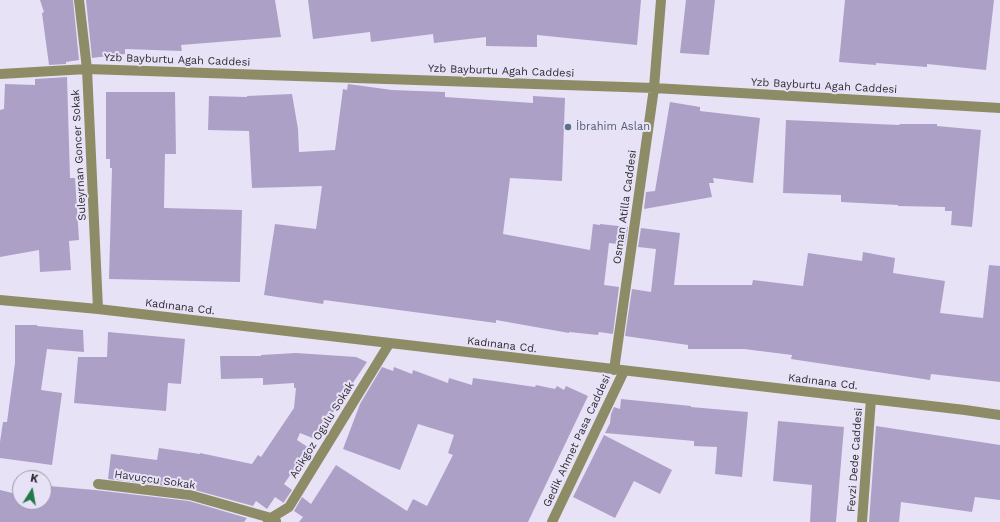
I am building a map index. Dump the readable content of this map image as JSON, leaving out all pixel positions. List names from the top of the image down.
{
  "streets": {
    "street": [
      "Yzb Bayburtu Agah Caddesi",
      "Suleyrnan Goncer Sokak",
      "Osman Atilla Caddesi",
      "Kadınana Cd.",
      "Acikgoz Ogulu Sokak",
      "Gedik Ahmet Pasa Caddesi",
      "Fevzi Dede Caddesi",
      "Havuçcu Sokak"
    ]
  },
  "crossings": [
    ["Yzb Bayburtu Agah Caddesi", "Suleyrnan Goncer Sokak"],
    ["Yzb Bayburtu Agah Caddesi", "Osman Atilla Caddesi"],
    ["Suleyrnan Goncer Sokak", "Kadınana Cd."],
    ["Osman Atilla Caddesi", "Kadınana Cd."],
    ["Osman Atilla Caddesi", "Gedik Ahmet Pasa Caddesi"],
    ["Kadınana Cd.", "Acikgoz Ogulu Sokak"],
    ["Kadınana Cd.", "Gedik Ahmet Pasa Caddesi"],
    ["Kadınana Cd.", "Fevzi Dede Caddesi"],
    ["Acikgoz Ogulu Sokak", "Havuçcu Sokak"]
  ],
  "places": ["İbrahim Aslan"],
  "north": "top"
}
